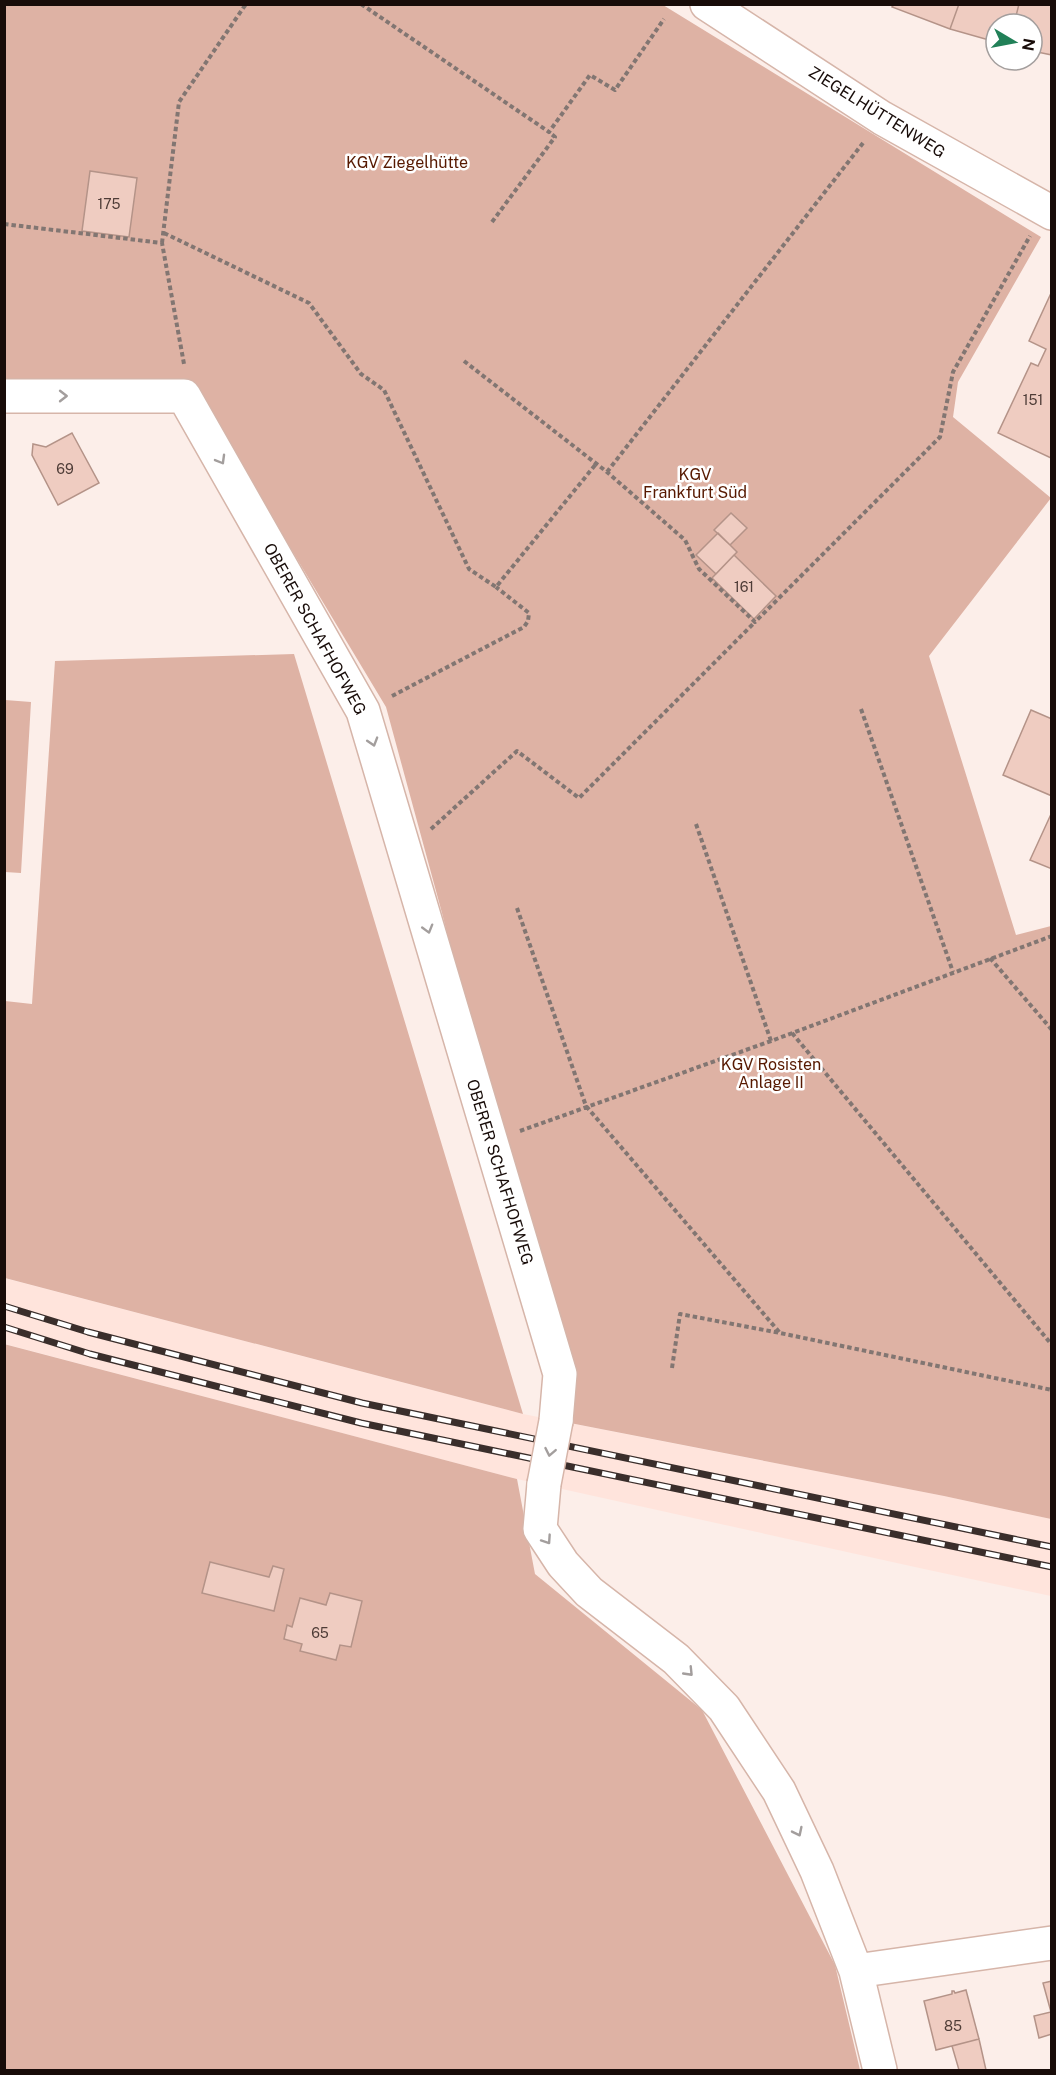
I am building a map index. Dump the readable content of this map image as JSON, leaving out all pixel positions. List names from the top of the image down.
{
  "streets": {
    "street": ["ZIEGELHÜTTENWEG", "OBERER SCHAFHOFWEG"]
  },
  "one_way": ["OBERER SCHAFHOFWEG"],
  "parks": ["KGV Ziegelhütte", "KGV Frankfurt Süd", "KGV Rosisten Anlage II"],
  "house_numbers": [
    "175",
    "151",
    "69",
    "161",
    "65",
    "85"
  ],
  "north": "right"
}
